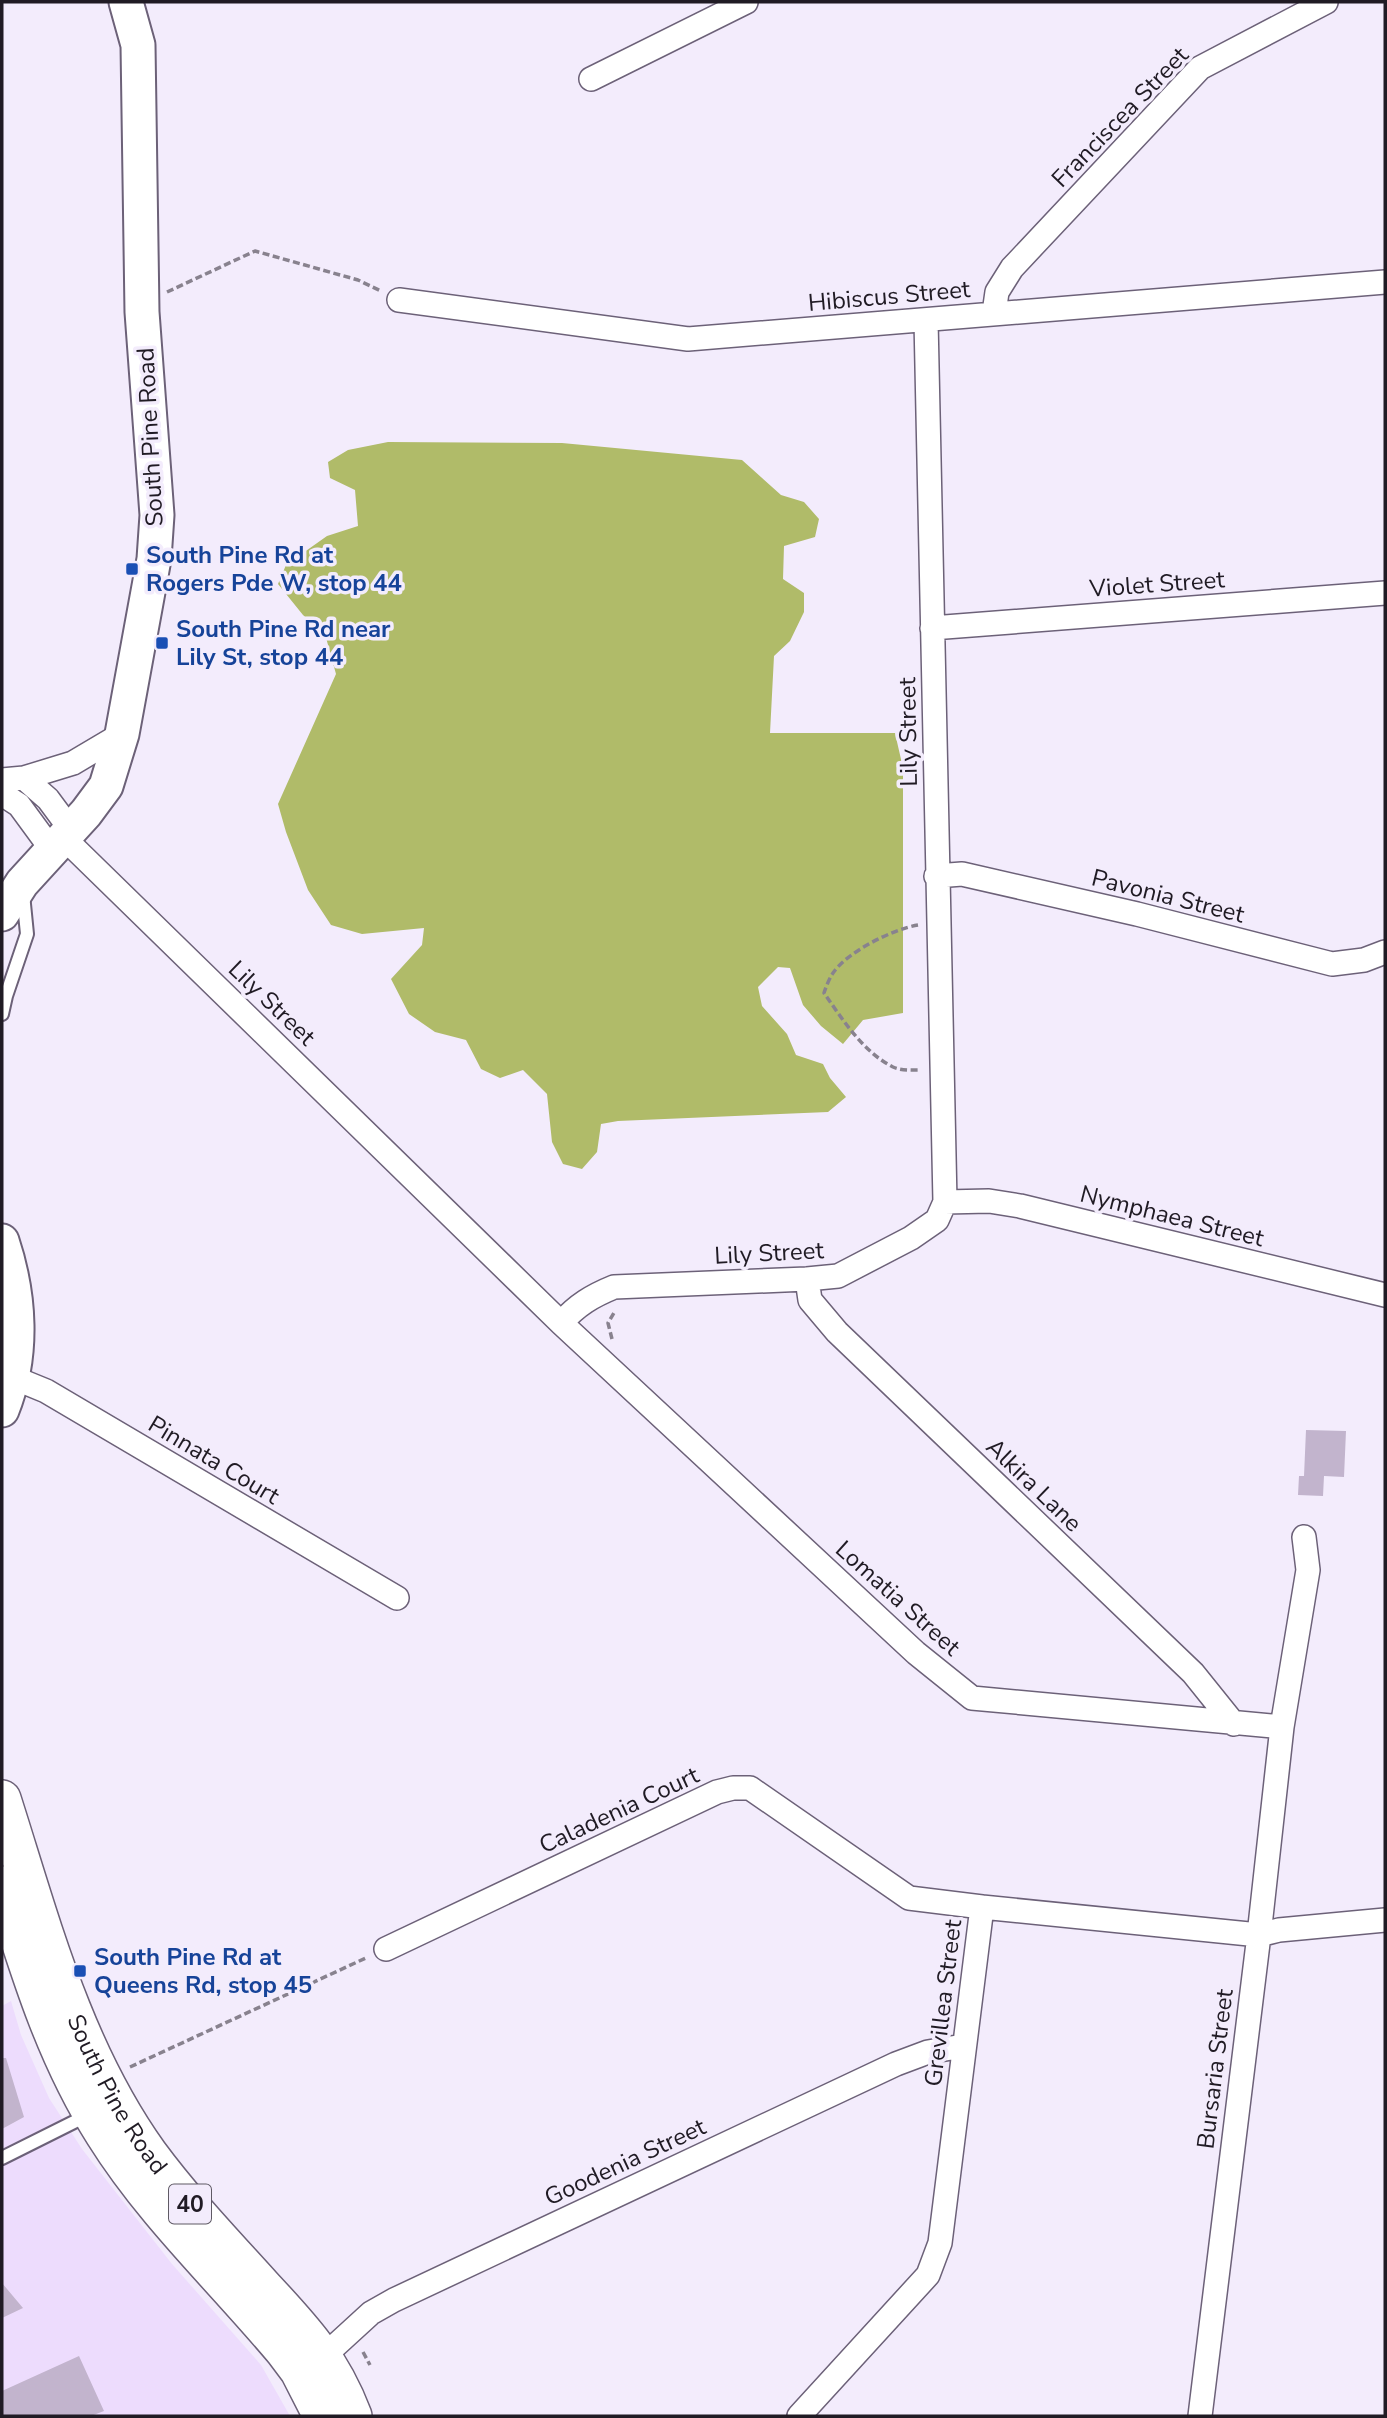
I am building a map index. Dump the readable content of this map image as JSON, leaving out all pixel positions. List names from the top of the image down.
{
  "streets": {
    "main road": ["South Pine Road", "40"],
    "street": [
      "Franciscea Street",
      "Hibiscus Street",
      "Violet Street",
      "Lily Street",
      "Pavonia Street",
      "Nymphaea Street",
      "Pinnata Court",
      "Alkira Lane",
      "Lomatia Street",
      "Caladenia Court",
      "Grevillea Street",
      "Bursaria Street",
      "Goodenia Street"
    ]
  },
  "crossings": [
    ["Franciscea Street", "Hibiscus Street"],
    ["Hibiscus Street", "Lily Street"],
    ["South Pine Road", "Lily Street"],
    ["South Pine Road", "Goodenia Street"],
    ["Violet Street", "Lily Street"],
    ["Lily Street", "Pavonia Street"],
    ["Lily Street", "Nymphaea Street"],
    ["Lily Street", "Alkira Lane"],
    ["Lily Street", "Lomatia Street"],
    ["Alkira Lane", "Lomatia Street"],
    ["Lomatia Street", "Bursaria Street"],
    ["Caladenia Court", "Grevillea Street"],
    ["Grevillea Street", "Bursaria Street"],
    ["Grevillea Street", "Goodenia Street"]
  ],
  "places": {
    "transit": ["South Pine Rd at Rogers Pde W, stop 44", "South Pine Rd near Lily St, stop 44", "South Pine Rd at Queens Rd, stop 45"]
  }
}
